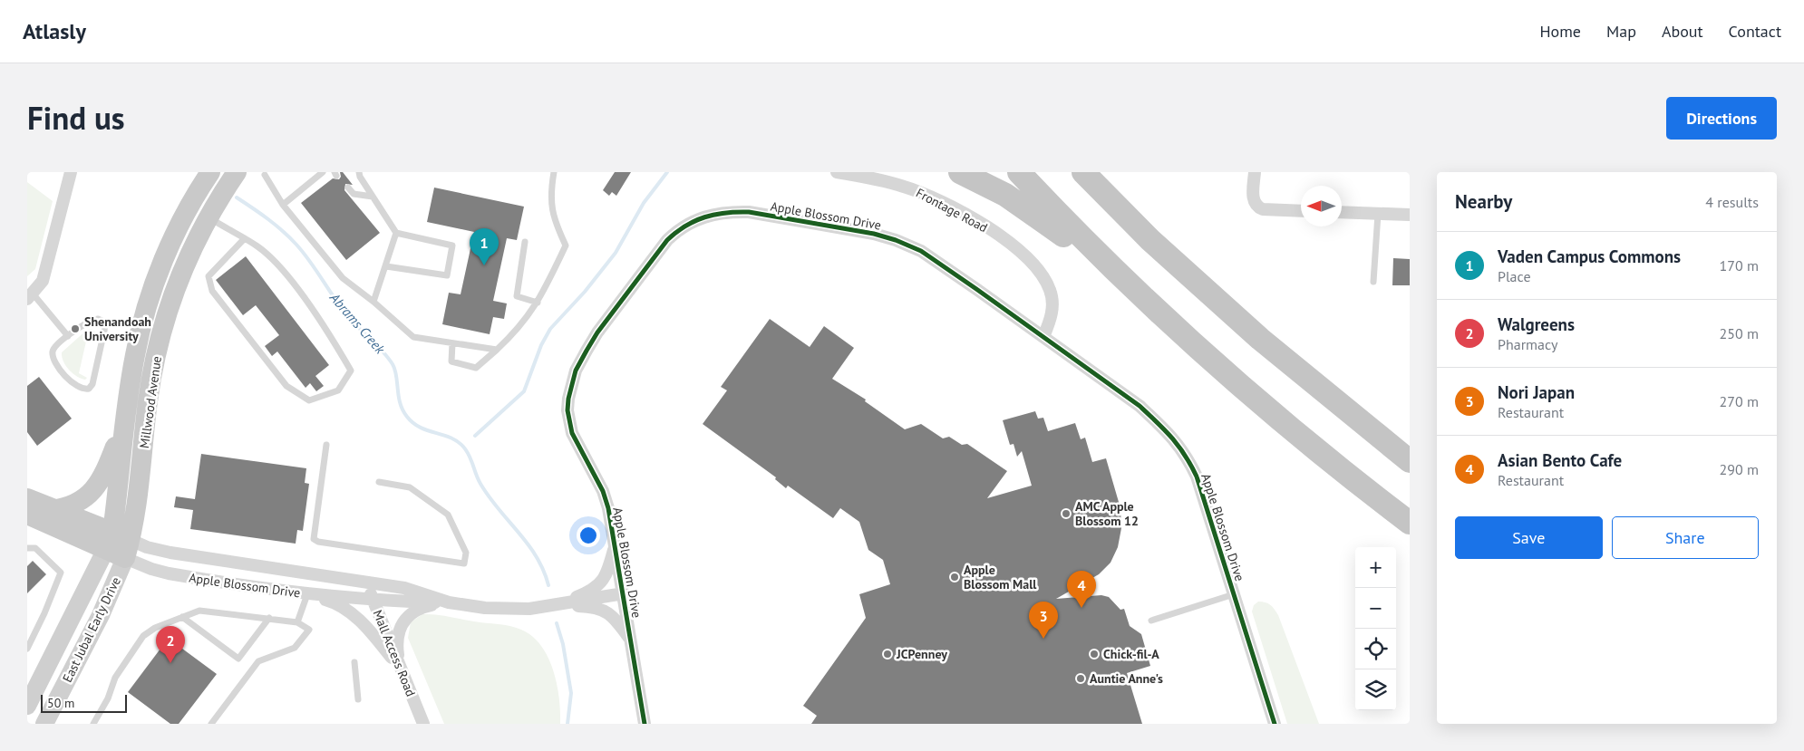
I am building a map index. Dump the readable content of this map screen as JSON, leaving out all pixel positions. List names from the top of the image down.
{
  "streets": {
    "main road": ["Millwood Avenue", "East Jubal Early Drive"],
    "street": ["Frontage Road", "Apple Blossom Drive", "Mall Access Road"]
  },
  "crossings": [
    ["Frontage Road", "Apple Blossom Drive"],
    ["Apple Blossom Drive", "Millwood Avenue"],
    ["Apple Blossom Drive", "East Jubal Early Drive"],
    ["Apple Blossom Drive", "Mall Access Road"],
    ["Millwood Avenue", "East Jubal Early Drive"]
  ],
  "water": ["Abrams Creek"],
  "places": [
    "Shenandoah University",
    "AMC Apple Blossom 12",
    "Apple Blossom Mall",
    "JCPenney",
    "Chick-fil-A",
    "Auntie Anne's"
  ],
  "scale_bar": "50 m",
  "north": "left",
  "page": {
    "header": "Atlasly",
    "nav": [
      "Home",
      "Map",
      "About",
      "Contact"
    ],
    "title": "Find us",
    "buttons": [
      "Directions",
      ["Save", "Share"]
    ],
    "heading": ["Nearby", "4 results"],
    "pins": [
      "1",
      "4",
      "3",
      "2"
    ],
    "list": [
      {
        "mark": "1",
        "name": "Vaden Campus Commons",
        "note": "Place",
        "value": "170 m"
      },
      {
        "mark": "2",
        "name": "Walgreens",
        "note": "Pharmacy",
        "value": "250 m"
      },
      {
        "mark": "3",
        "name": "Nori Japan",
        "note": "Restaurant",
        "value": "270 m"
      },
      {
        "mark": "4",
        "name": "Asian Bento Cafe",
        "note": "Restaurant",
        "value": "290 m"
      }
    ],
    "map_buttons": ["+", "−"],
    "scale": "50 m"
  }
}
